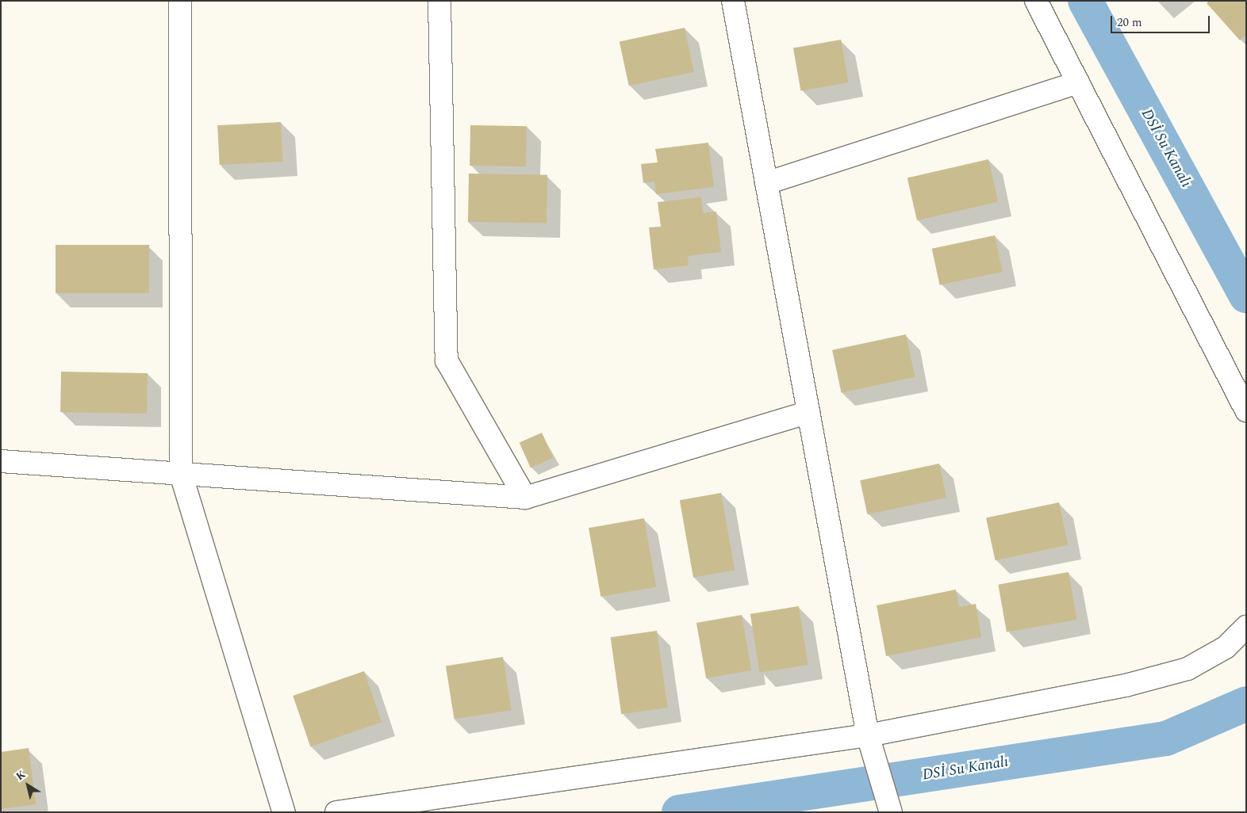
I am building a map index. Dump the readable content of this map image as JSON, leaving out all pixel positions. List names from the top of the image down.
{
  "water": ["DSİ Su Kanalı"],
  "scale_bar": "20 m",
  "north": "top left"
}
